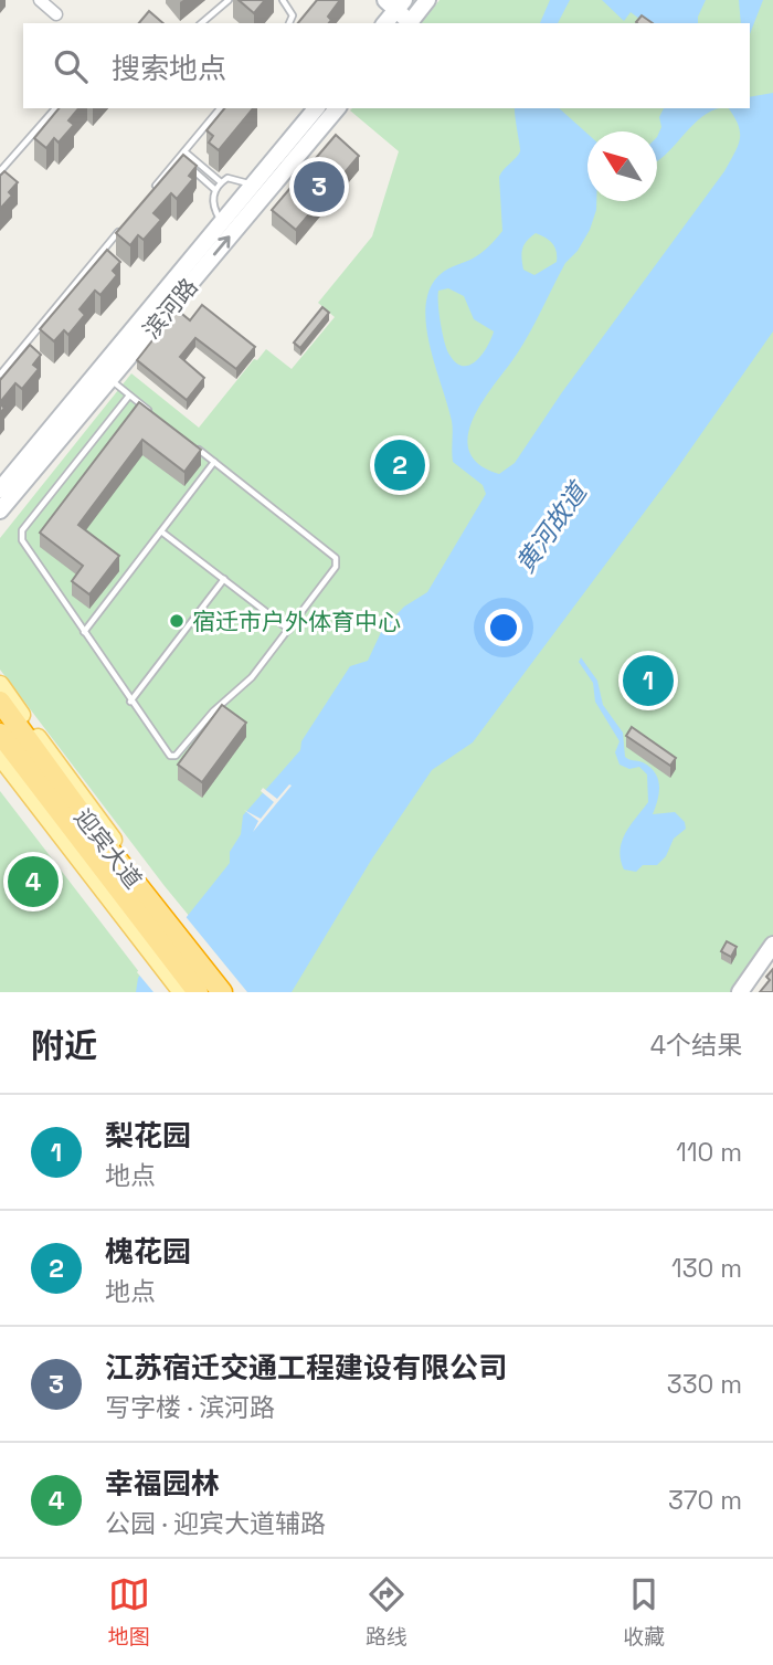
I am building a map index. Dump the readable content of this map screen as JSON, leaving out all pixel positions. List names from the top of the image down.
{
  "streets": {
    "highway": ["迎宾大道"],
    "main road": ["滨河路"]
  },
  "water": ["黄河故道"],
  "places": ["宿迁市户外体育中心"],
  "north": "top left",
  "page": {
    "search": "搜索地点",
    "pins": [
      "3",
      "2",
      "1",
      "4"
    ],
    "heading": ["附近", "4个结果"],
    "list": [
      {
        "mark": "1",
        "name": "梨花园",
        "note": "地点",
        "value": "110 m"
      },
      {
        "mark": "2",
        "name": "槐花园",
        "note": "地点",
        "value": "130 m"
      },
      {
        "mark": "3",
        "name": "江苏宿迁交通工程建设有限公司",
        "note": "写字楼 · 滨河路",
        "value": "330 m"
      },
      {
        "mark": "4",
        "name": "幸福园林",
        "note": "公园 · 迎宾大道辅路",
        "value": "370 m"
      }
    ],
    "nav": ["地图", "路线", "收藏"]
  }
}
